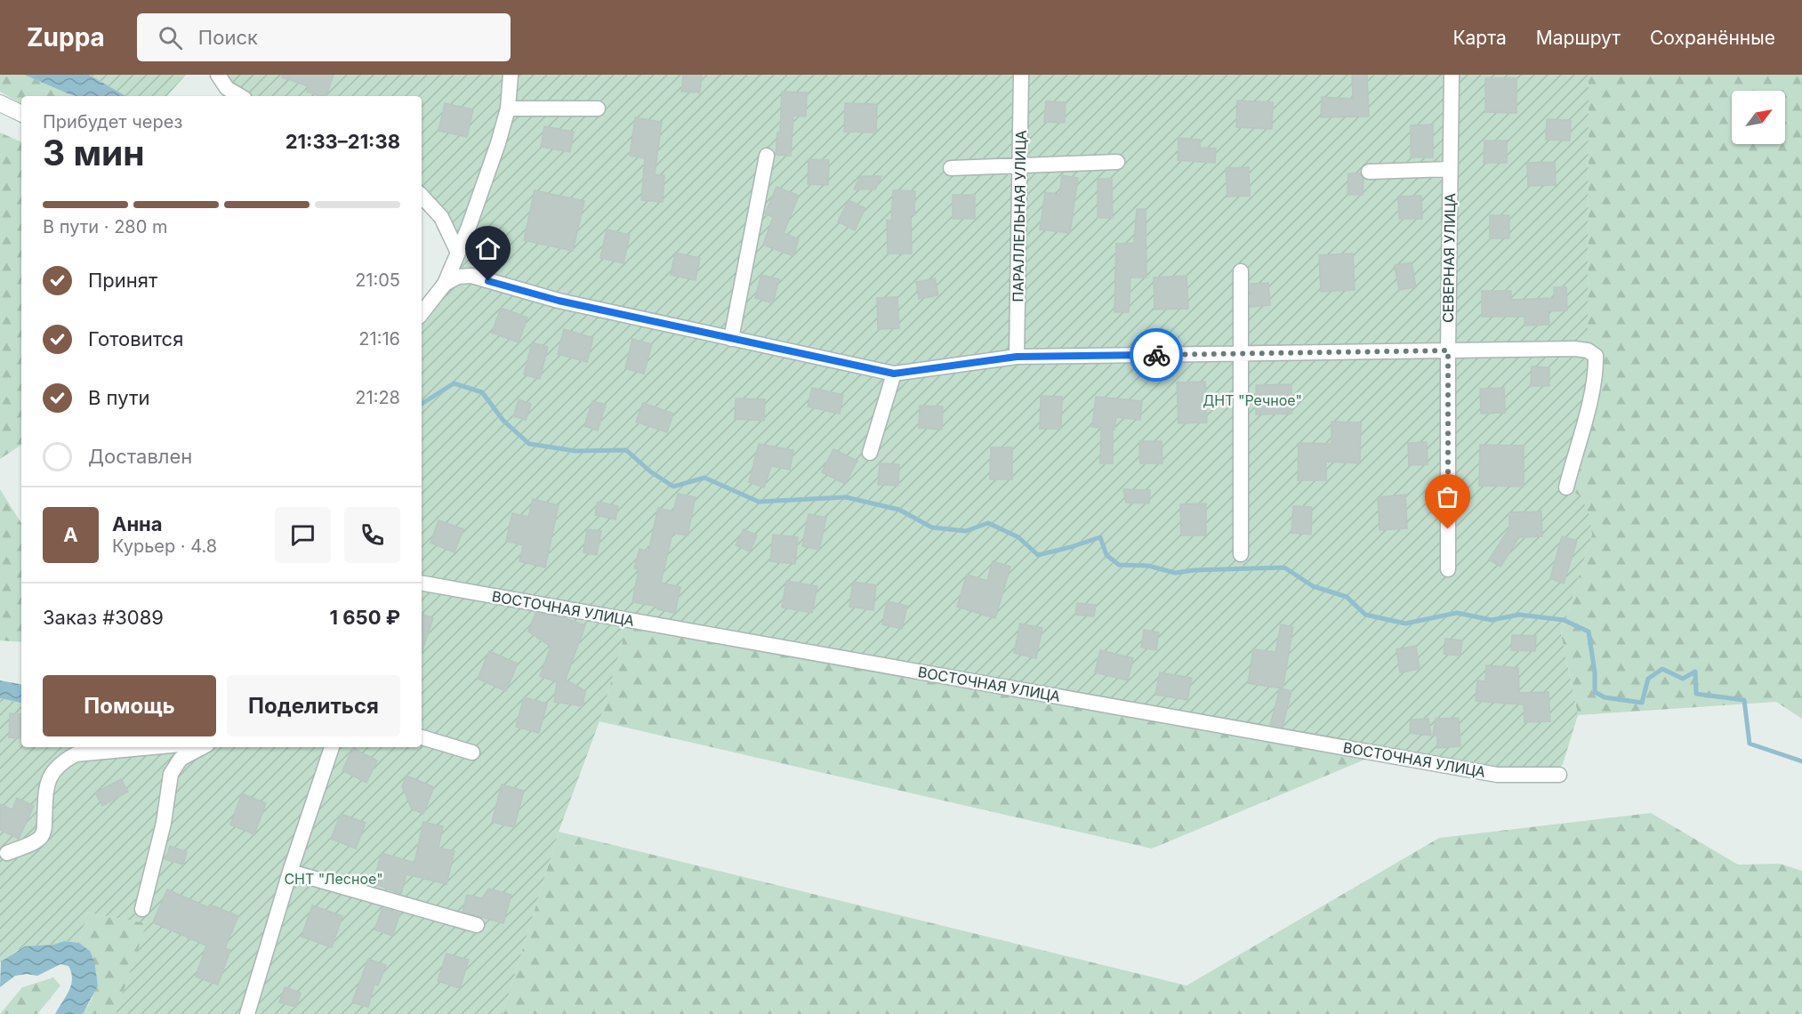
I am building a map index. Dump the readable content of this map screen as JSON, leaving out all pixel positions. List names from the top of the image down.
{
  "streets": {
    "street": ["ПАРАЛЛЕЛЬНАЯ УЛИЦА", "СЕВЕРНАЯ УЛИЦА", "ВОСТОЧНАЯ УЛИЦА"]
  },
  "parks": ["ДНТ \"Речное\"", "СНТ \"Лесное\""],
  "north": "top right",
  "page": {
    "header": "Zuppa",
    "search": "Поиск",
    "nav": ["Карта", "Маршрут", "Сохранённые"],
    "heading": ["3 мин", "Прибудет через", "21:33–21:38"],
    "panel": [
      "Анна",
      "Курьер · 4.8",
      "Заказ #3089",
      "1 650 ₽"
    ],
    "bar": "В пути · 280 m",
    "list": [
      ["Принят", "21:05"],
      ["Готовится", "21:16"],
      ["В пути", "21:28"],
      "Доставлен"
    ],
    "round": "А",
    "buttons": ["Помощь", "Поделиться"]
  }
}
